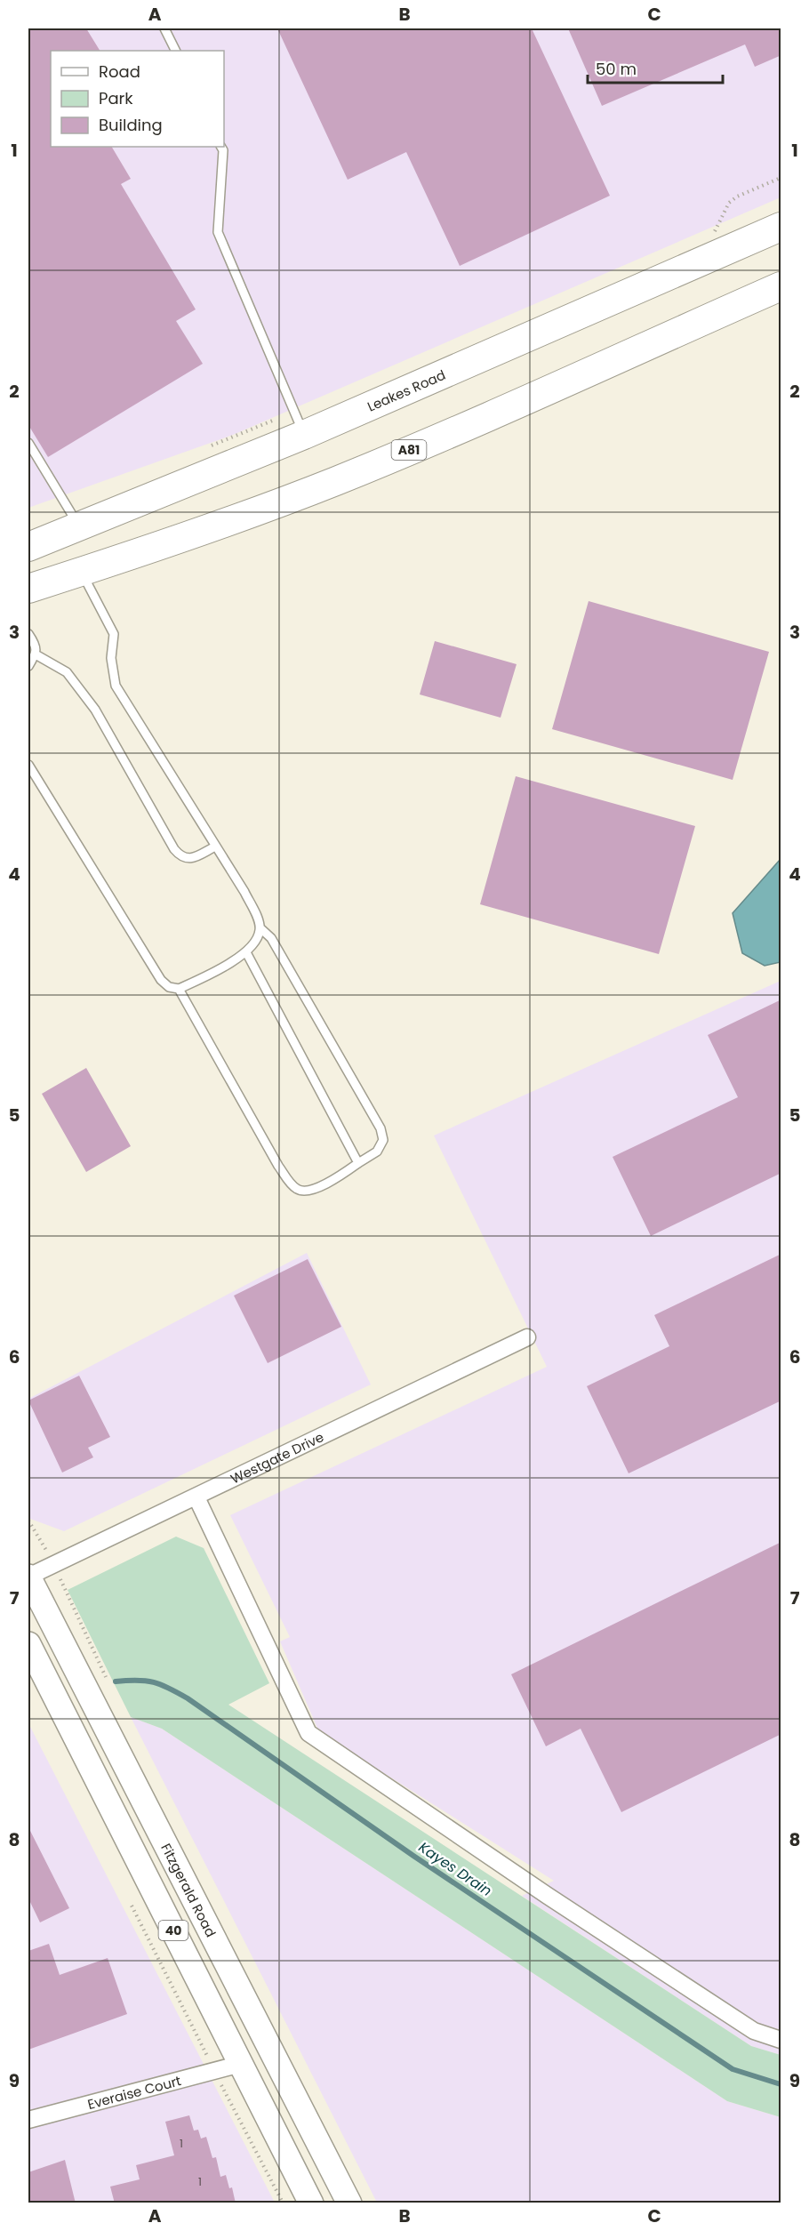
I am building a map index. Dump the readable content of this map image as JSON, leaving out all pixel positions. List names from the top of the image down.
{
  "streets": {
    "highway": ["Leakes Road", "A81"],
    "main road": ["Fitzgerald Road", "40"],
    "street": ["Westgate Drive", "Everaise Court"]
  },
  "crossings": [
    ["Westgate Drive", "Fitzgerald Road"],
    ["40", "Everaise Court"]
  ],
  "water": ["Kayes Drain"],
  "house_numbers": ["1", "1"],
  "legend": ["Road", "Park", "Building"],
  "scale_bar": "50 m",
  "grid": {
    "columns": ["A", "B", "C"],
    "rows": [
      "1",
      "2",
      "3",
      "4",
      "5",
      "6",
      "7",
      "8",
      "9"
    ]
  }
}
